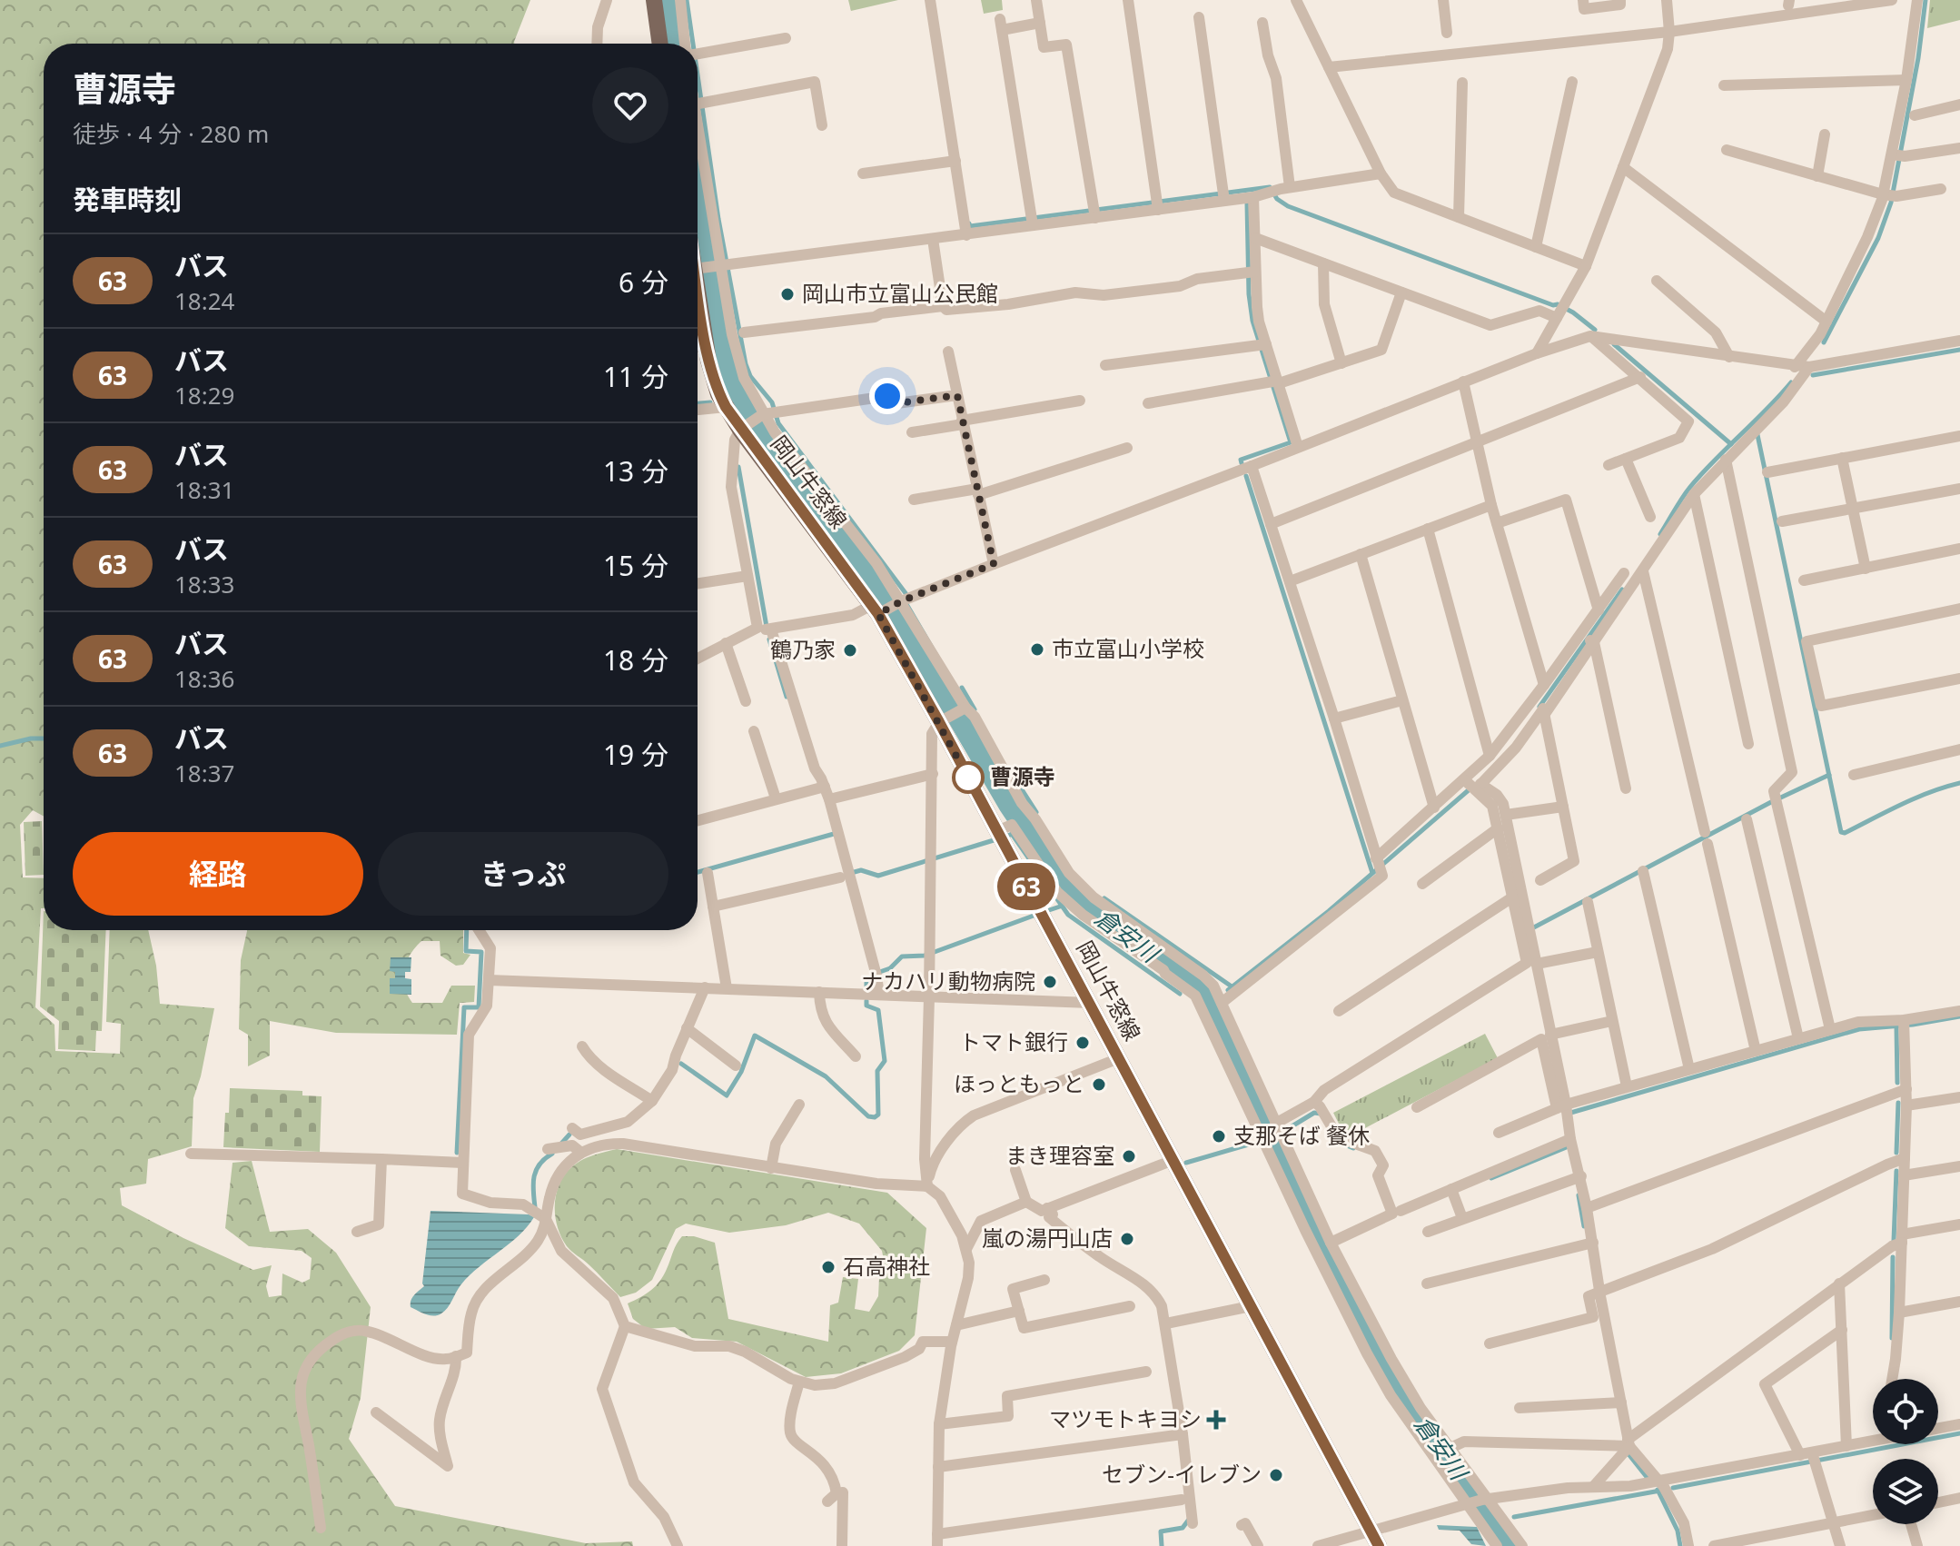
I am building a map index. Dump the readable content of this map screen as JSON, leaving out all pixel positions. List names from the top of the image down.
{
  "streets": {
    "main road": ["岡山牛窓線"]
  },
  "water": ["倉安川"],
  "places": {
    "other": [
      "岡山市立富山公民館",
      "市立富山小学校",
      "鶴乃家",
      "曹源寺",
      "ナカハリ動物病院",
      "トマト銀行",
      "ほっともっと",
      "支那そば 餐休",
      "まき理容室",
      "嵐の湯円山店",
      "石高神社",
      "セブン-イレブン"
    ],
    "health": ["マツモトキヨシ"]
  },
  "lines": ["bus line 63"],
  "page": {
    "on_map": "63",
    "heading": [
      ["曹源寺", "徒歩 · 4 分 · 280 m"],
      "発車時刻"
    ],
    "list": [
      {
        "mark": "63",
        "name": "バス",
        "note": "18:24",
        "value": "6 分"
      },
      {
        "mark": "63",
        "name": "バス",
        "note": "18:29",
        "value": "11 分"
      },
      {
        "mark": "63",
        "name": "バス",
        "note": "18:31",
        "value": "13 分"
      },
      {
        "mark": "63",
        "name": "バス",
        "note": "18:33",
        "value": "15 分"
      },
      {
        "mark": "63",
        "name": "バス",
        "note": "18:36",
        "value": "18 分"
      },
      {
        "mark": "63",
        "name": "バス",
        "note": "18:37",
        "value": "19 分"
      }
    ],
    "buttons": ["経路", "きっぷ"]
  }
}
